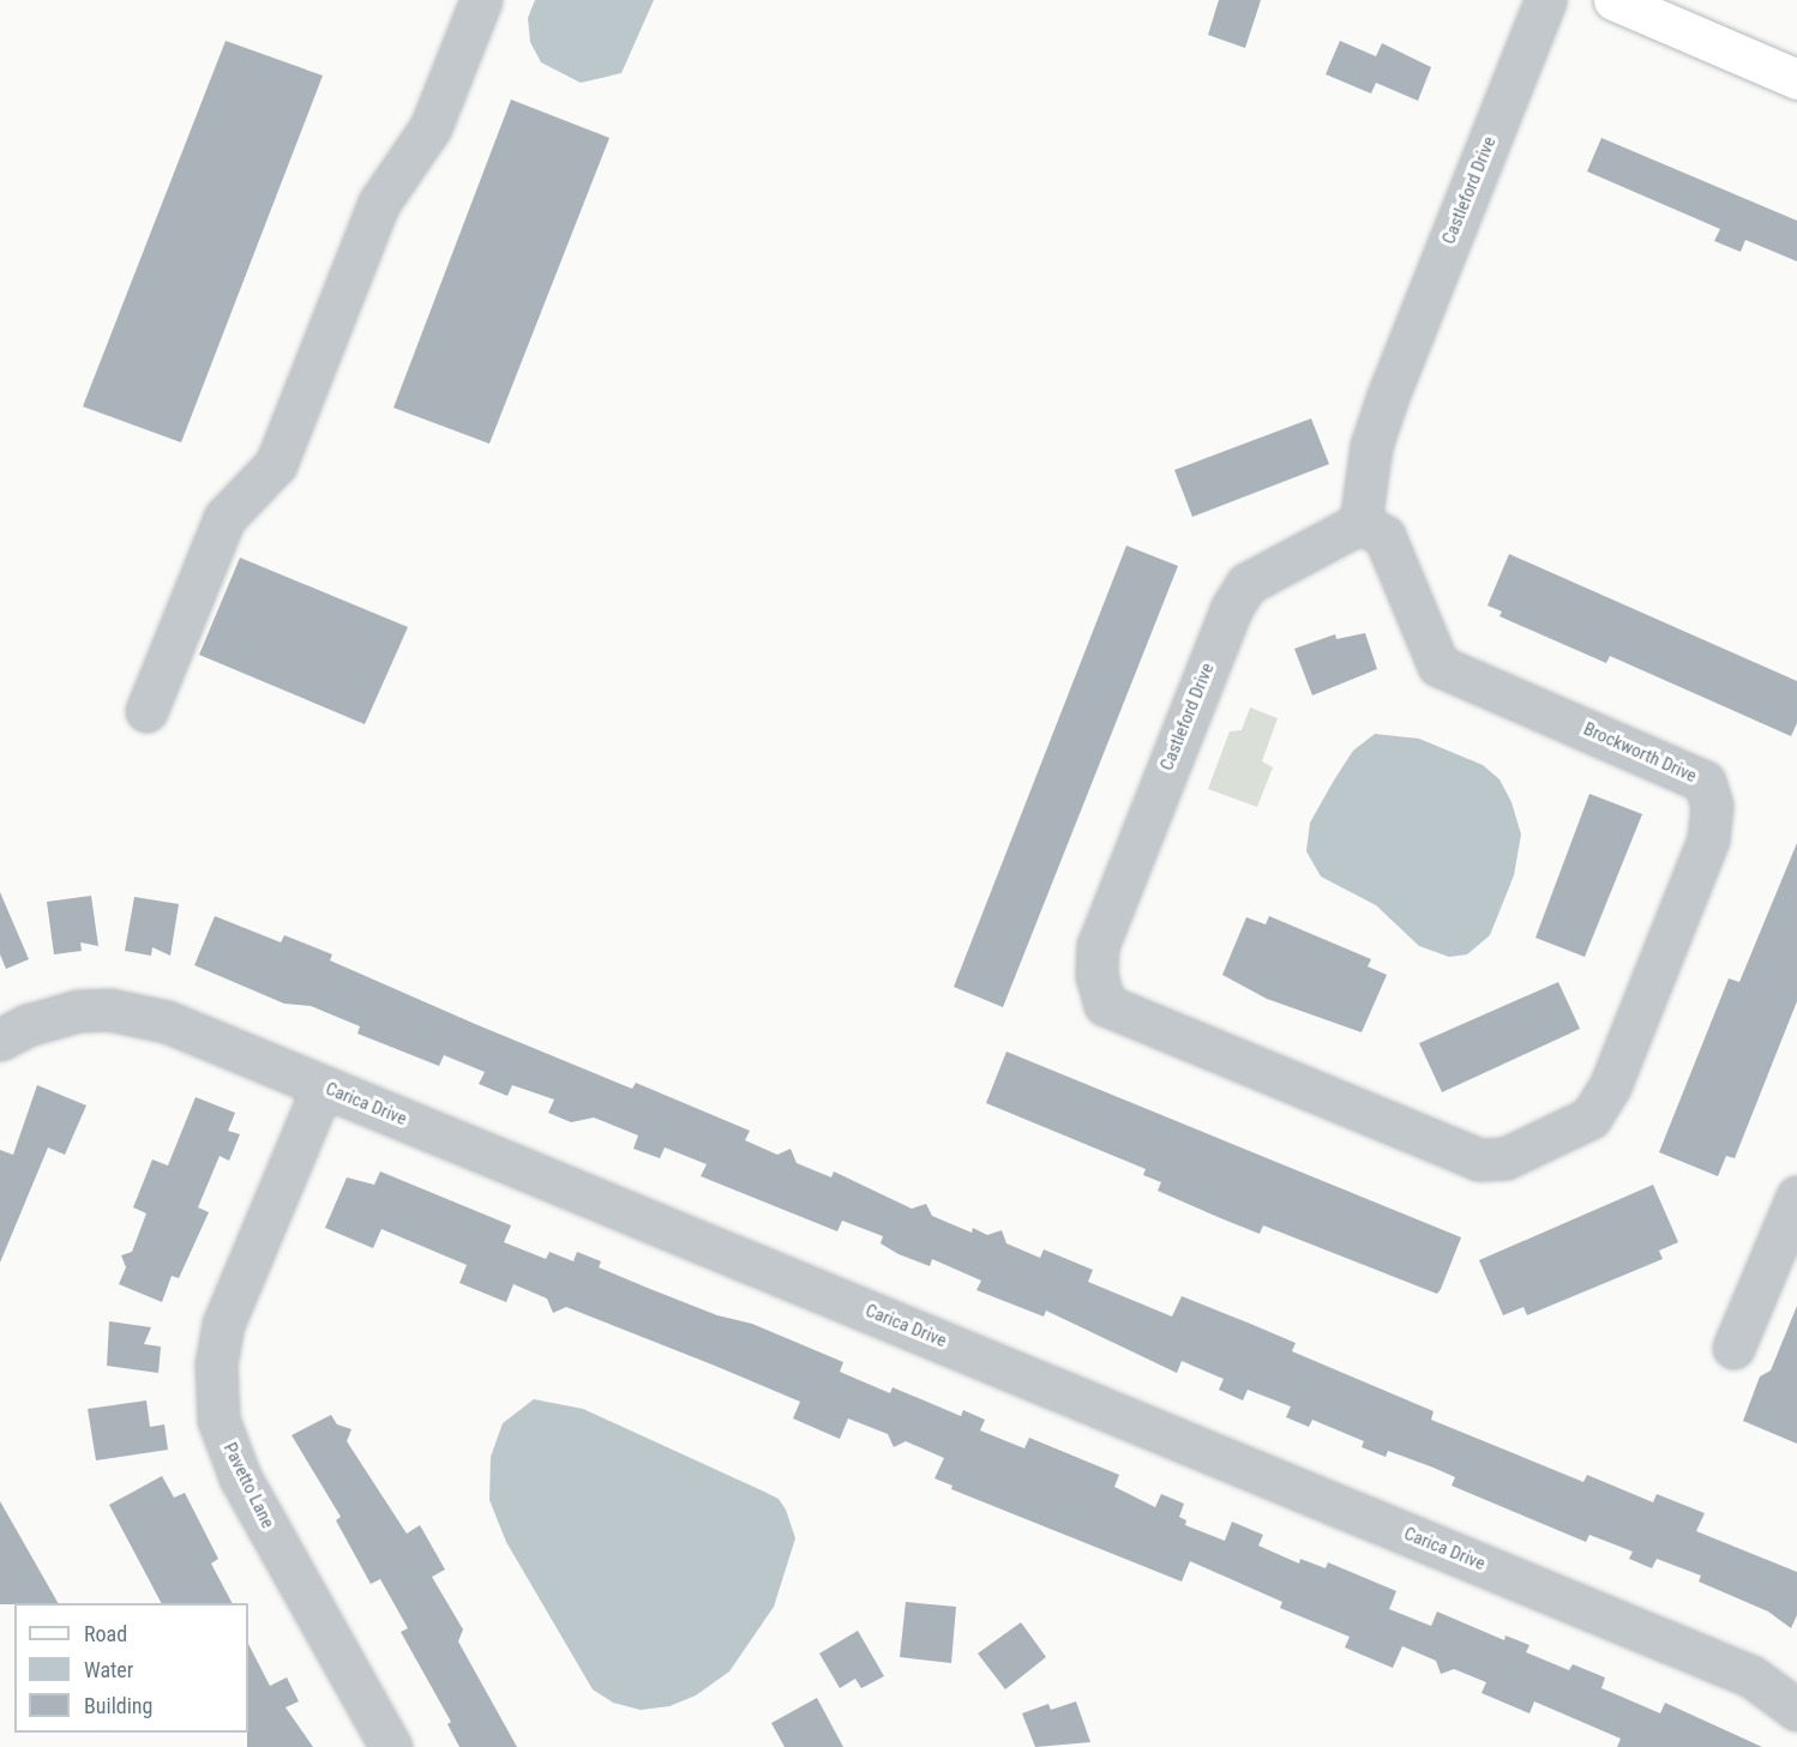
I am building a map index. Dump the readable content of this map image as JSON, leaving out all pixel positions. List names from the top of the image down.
{
  "streets": {
    "street": [
      "Castleford Drive",
      "Brockworth Drive",
      "Carica Drive",
      "Pavetto Lane"
    ]
  },
  "crossings": [
    ["Castleford Drive", "Brockworth Drive"],
    ["Carica Drive", "Pavetto Lane"]
  ],
  "legend": ["Road", "Water", "Building"]
}
